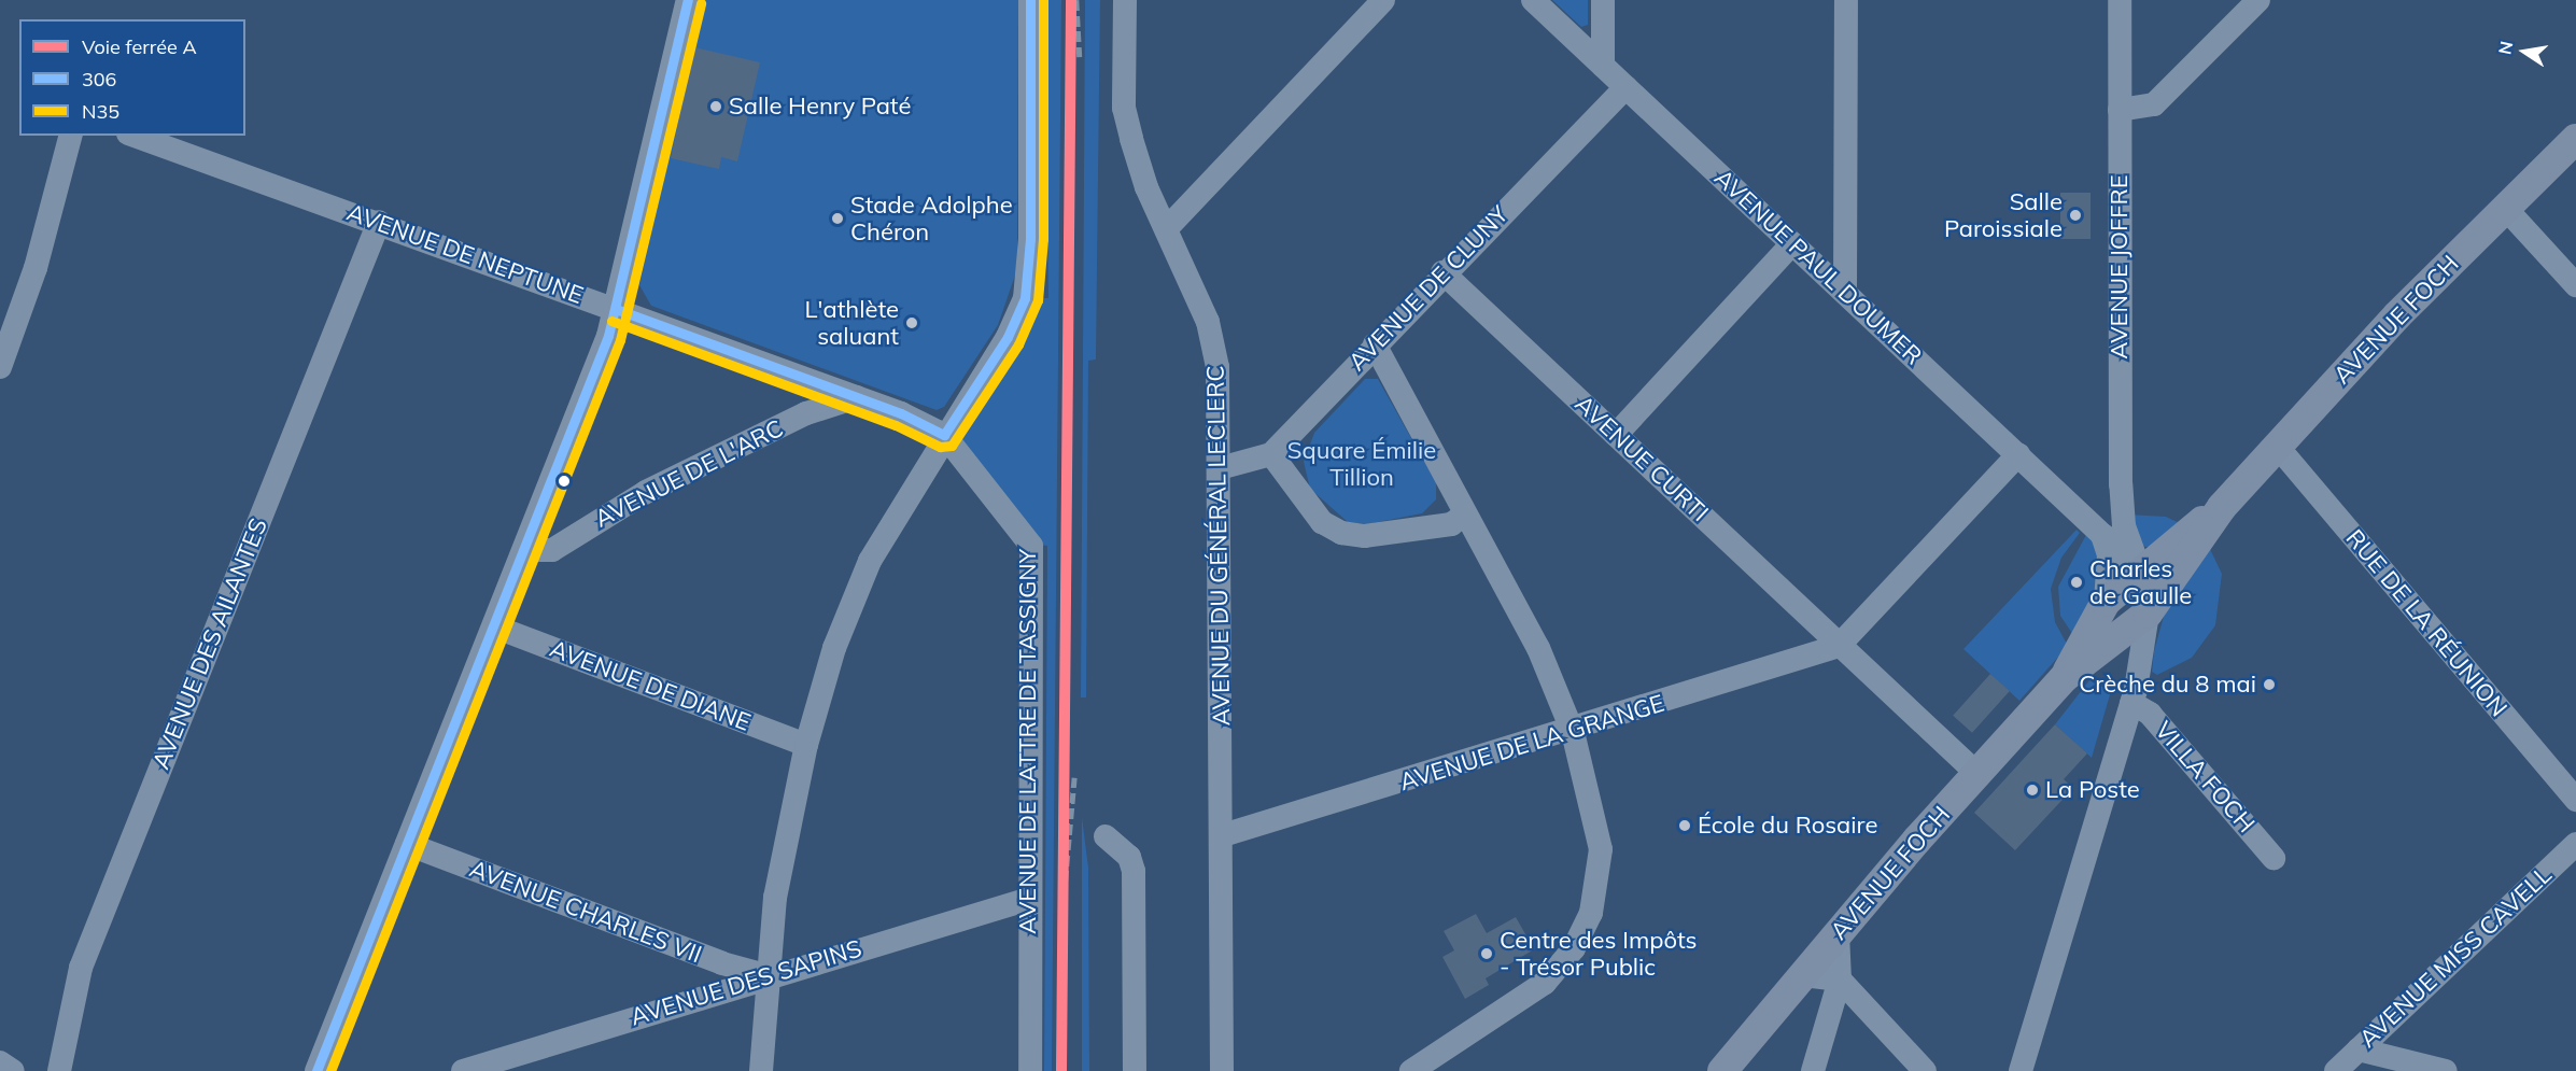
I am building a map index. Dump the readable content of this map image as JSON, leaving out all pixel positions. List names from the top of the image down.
{
  "streets": {
    "main road": ["AVENUE FOCH"],
    "street": [
      "AVENUE DE NEPTUNE",
      "AVENUE PAUL DOUMER",
      "AVENUE JOFFRE",
      "AVENUE DE CLUNY",
      "AVENUE CURTI",
      "AVENUE DE L'ARC",
      "AVENUE DU GÉNÉRAL LECLERC",
      "RUE DE LA RÉUNION",
      "AVENUE DES AILANTES",
      "AVENUE DE DIANE",
      "AVENUE DE LATTRE DE TASSIGNY",
      "AVENUE DE LA GRANGE",
      "VILLA FOCH",
      "AVENUE CHARLES VII",
      "AVENUE MISS CAVELL",
      "AVENUE DES SAPINS"
    ]
  },
  "crossings": [
    ["AVENUE DE NEPTUNE", "AVENUE DE L'ARC"],
    ["AVENUE DE NEPTUNE", "AVENUE DES AILANTES"],
    ["AVENUE DE NEPTUNE", "AVENUE DE LATTRE DE TASSIGNY"],
    ["AVENUE PAUL DOUMER", "AVENUE JOFFRE"],
    ["AVENUE PAUL DOUMER", "AVENUE DE CLUNY"],
    ["AVENUE PAUL DOUMER", "AVENUE FOCH"],
    ["AVENUE JOFFRE", "AVENUE FOCH"],
    ["AVENUE JOFFRE", "VILLA FOCH"],
    ["AVENUE DE CLUNY", "AVENUE CURTI"],
    ["AVENUE FOCH", "AVENUE CURTI"],
    ["AVENUE FOCH", "RUE DE LA RÉUNION"],
    ["AVENUE CURTI", "AVENUE DE LA GRANGE"],
    ["AVENUE DU GÉNÉRAL LECLERC", "AVENUE DE LA GRANGE"],
    ["AVENUE DE LATTRE DE TASSIGNY", "AVENUE DES SAPINS"],
    ["AVENUE CHARLES VII", "AVENUE DES SAPINS"]
  ],
  "parks": ["Square Émilie Tillion"],
  "places": [
    "Salle Henry Paté",
    "Salle Paroissiale",
    "Stade Adolphe Chéron",
    "L'athlète saluant",
    "Charles de Gaulle",
    "Crèche du 8 mai",
    "La Poste",
    "École du Rosaire",
    "Centre des Impôts - Trésor Public"
  ],
  "lines": ["rail line A", "transit line 306", "transit line N35"],
  "legend": ["Voie ferrée A", "306", "N35"],
  "north": "left"
}
